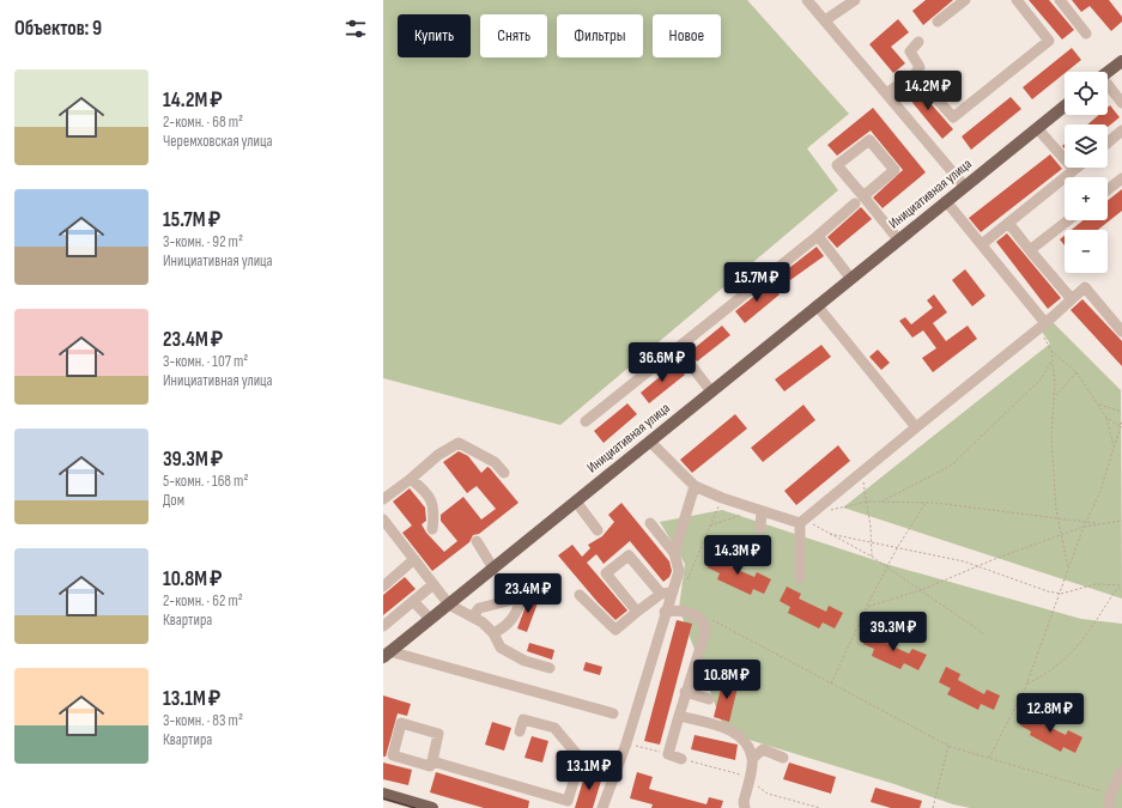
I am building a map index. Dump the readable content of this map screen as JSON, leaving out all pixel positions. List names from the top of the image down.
{
  "streets": {
    "main road": ["Инициативная улица"]
  },
  "page": {
    "heading": "Объектов: 9",
    "chip": [
      "Купить",
      "Снять",
      "Фильтры",
      "Новое"
    ],
    "list": [
      {
        "name": "14.2M ₽",
        "note": "2-комн. · 68 m² · Черемховская улица"
      },
      {
        "name": "15.7M ₽",
        "note": "3-комн. · 92 m² · Инициативная улица"
      },
      {
        "name": "23.4M ₽",
        "note": "3-комн. · 107 m² · Инициативная улица"
      },
      {
        "name": "39.3M ₽",
        "note": "5-комн. · 168 m² · Дом"
      },
      {
        "name": "10.8M ₽",
        "note": "2-комн. · 62 m² · Квартира"
      },
      {
        "name": "13.1M ₽",
        "note": "3-комн. · 83 m² · Квартира"
      }
    ],
    "price": [
      "14.2M ₽",
      "15.7M ₽",
      "36.6M ₽",
      "14.3M ₽",
      "23.4M ₽",
      "39.3M ₽",
      "10.8M ₽",
      "12.8M ₽",
      "13.1M ₽"
    ],
    "map_buttons": ["+", "−"]
  }
}
